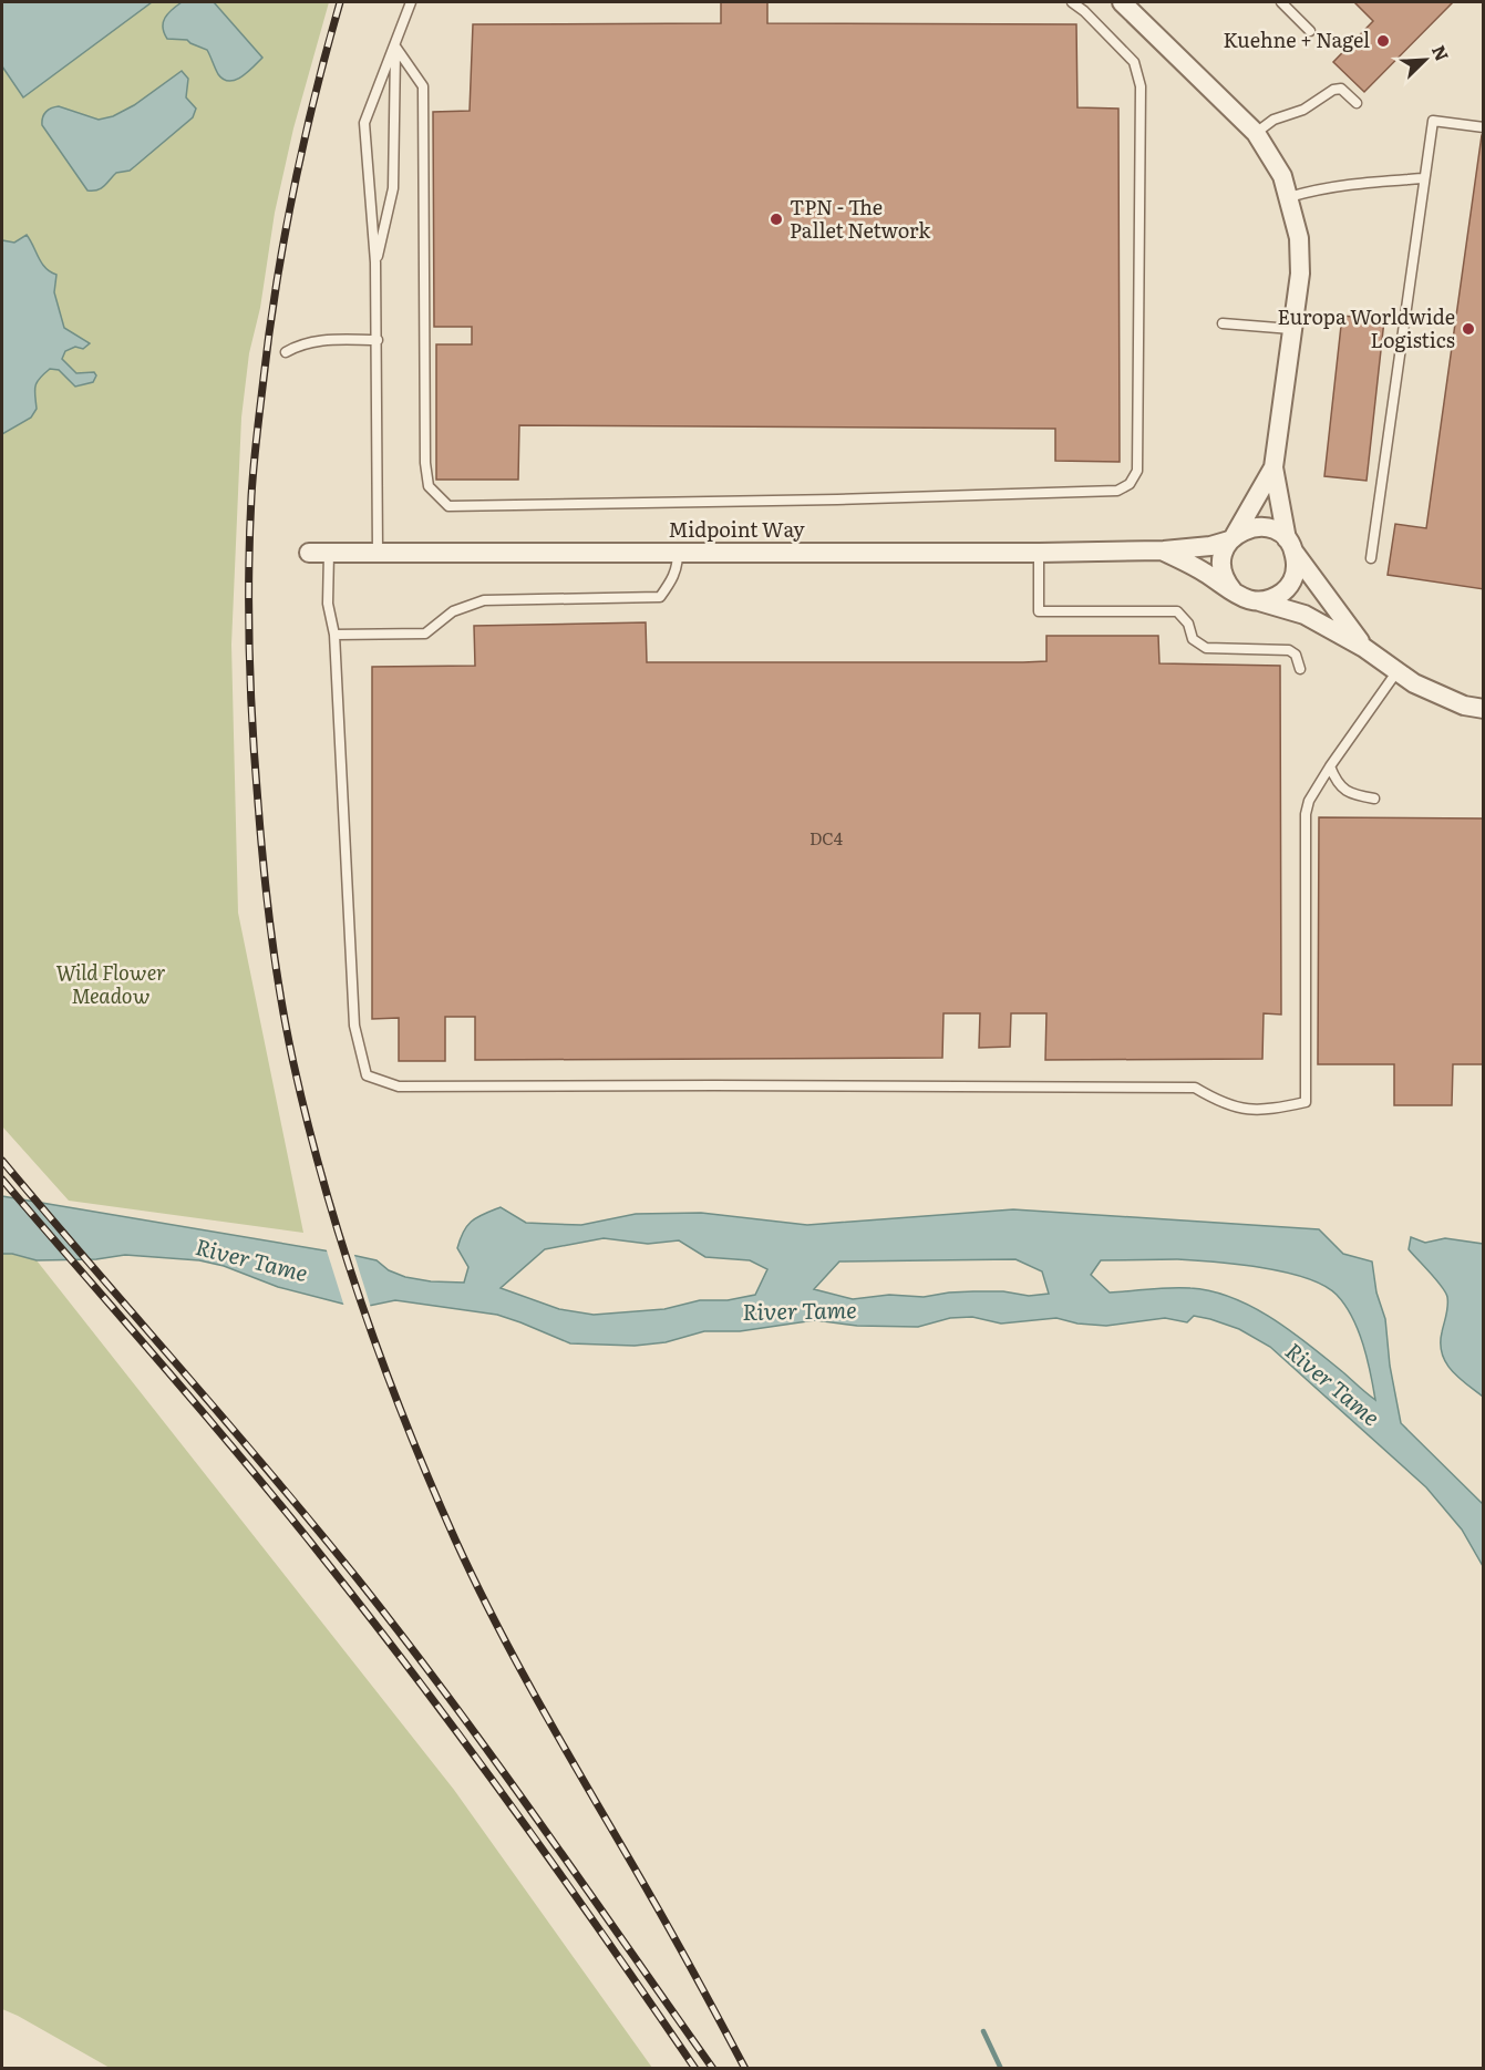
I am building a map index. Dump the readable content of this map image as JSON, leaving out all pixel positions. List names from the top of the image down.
{
  "streets": {
    "street": ["Midpoint Way"]
  },
  "water": ["River Tame"],
  "parks": ["Wild Flower Meadow"],
  "places": ["Kuehne + Nagel", "TPN - The Pallet Network", "Europa Worldwide Logistics"],
  "house_numbers": ["DC4"],
  "north": "top right"
}
